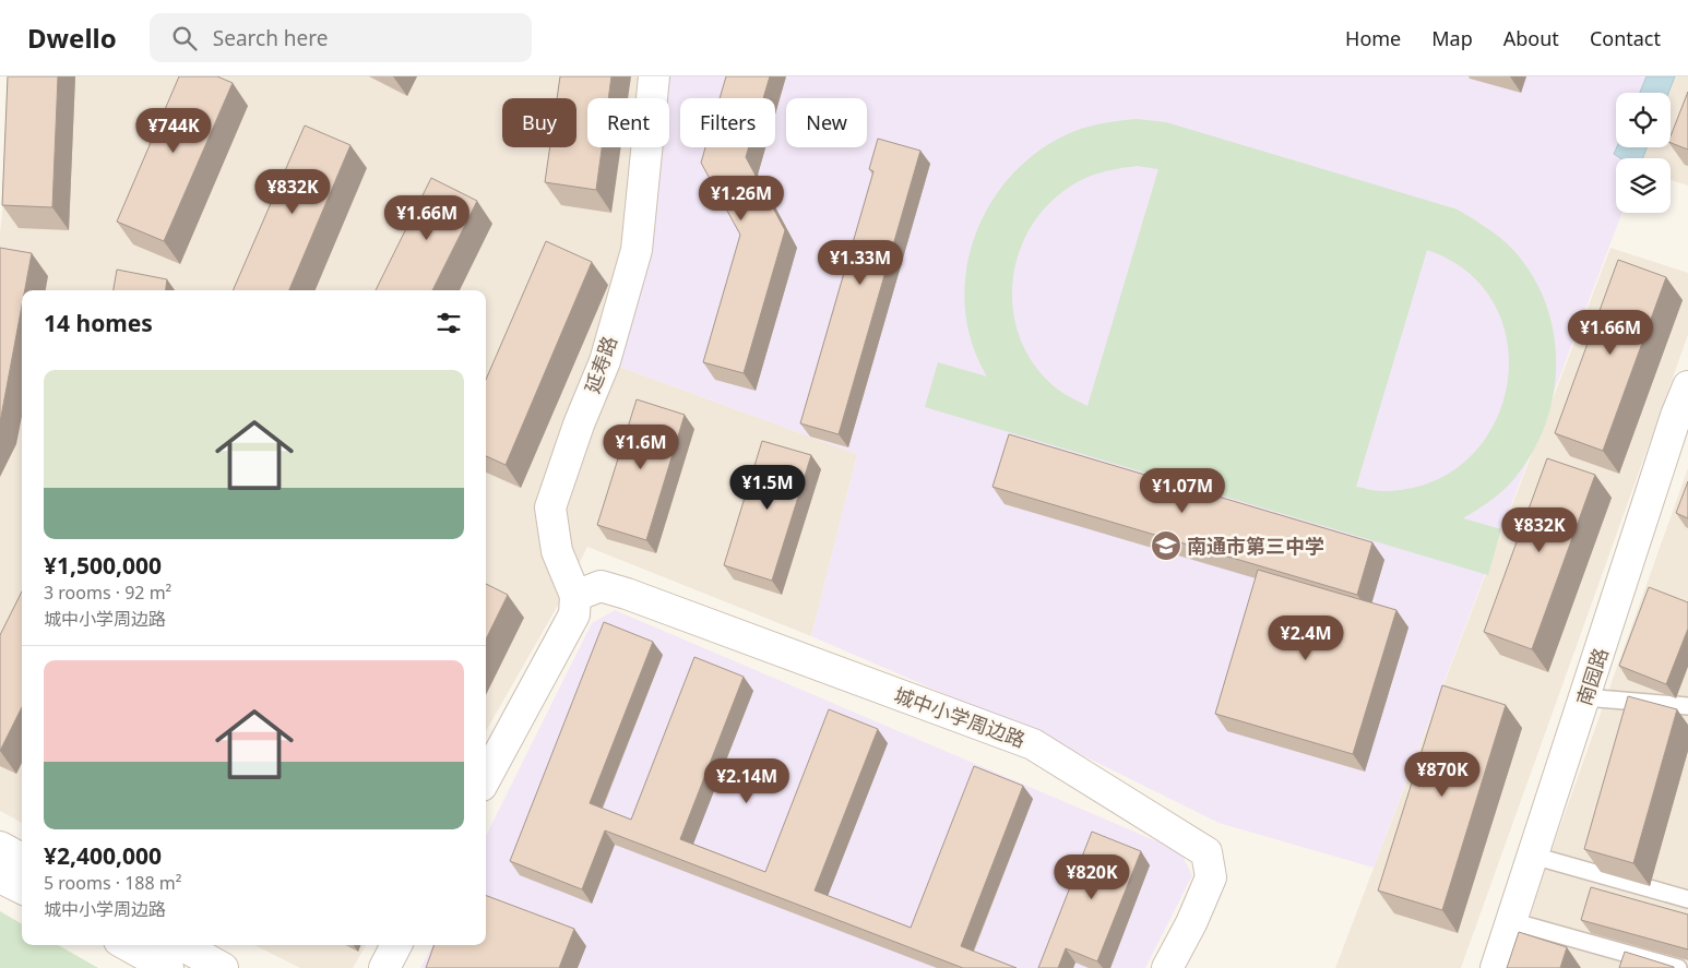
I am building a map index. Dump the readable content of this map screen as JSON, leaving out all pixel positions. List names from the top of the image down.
{
  "streets": {
    "street": ["延寿路", "南园路", "城中小学周边路"]
  },
  "crossings": [
    ["延寿路", "城中小学周边路"]
  ],
  "places": {
    "school or university": ["南通市第三中学"]
  },
  "page": {
    "header": "Dwello",
    "search": "Search here",
    "nav": [
      "Home",
      "Map",
      "About",
      "Contact"
    ],
    "chip": [
      "Buy",
      "Rent",
      "Filters",
      "New"
    ],
    "price": [
      "¥744K",
      "¥832K",
      "¥1.26M",
      "¥1.66M",
      "¥1.33M",
      "¥1.66M",
      "¥1.6M",
      "¥1.5M",
      "¥1.07M",
      "¥832K",
      "¥2.4M",
      "¥870K",
      "¥2.14M",
      "¥820K"
    ],
    "heading": "14 homes",
    "list": [
      {
        "name": "¥1,500,000",
        "note": "3 rooms · 92 m² · 城中小学周边路"
      },
      {
        "name": "¥2,400,000",
        "note": "5 rooms · 188 m² · 城中小学周边路"
      }
    ]
  }
}
